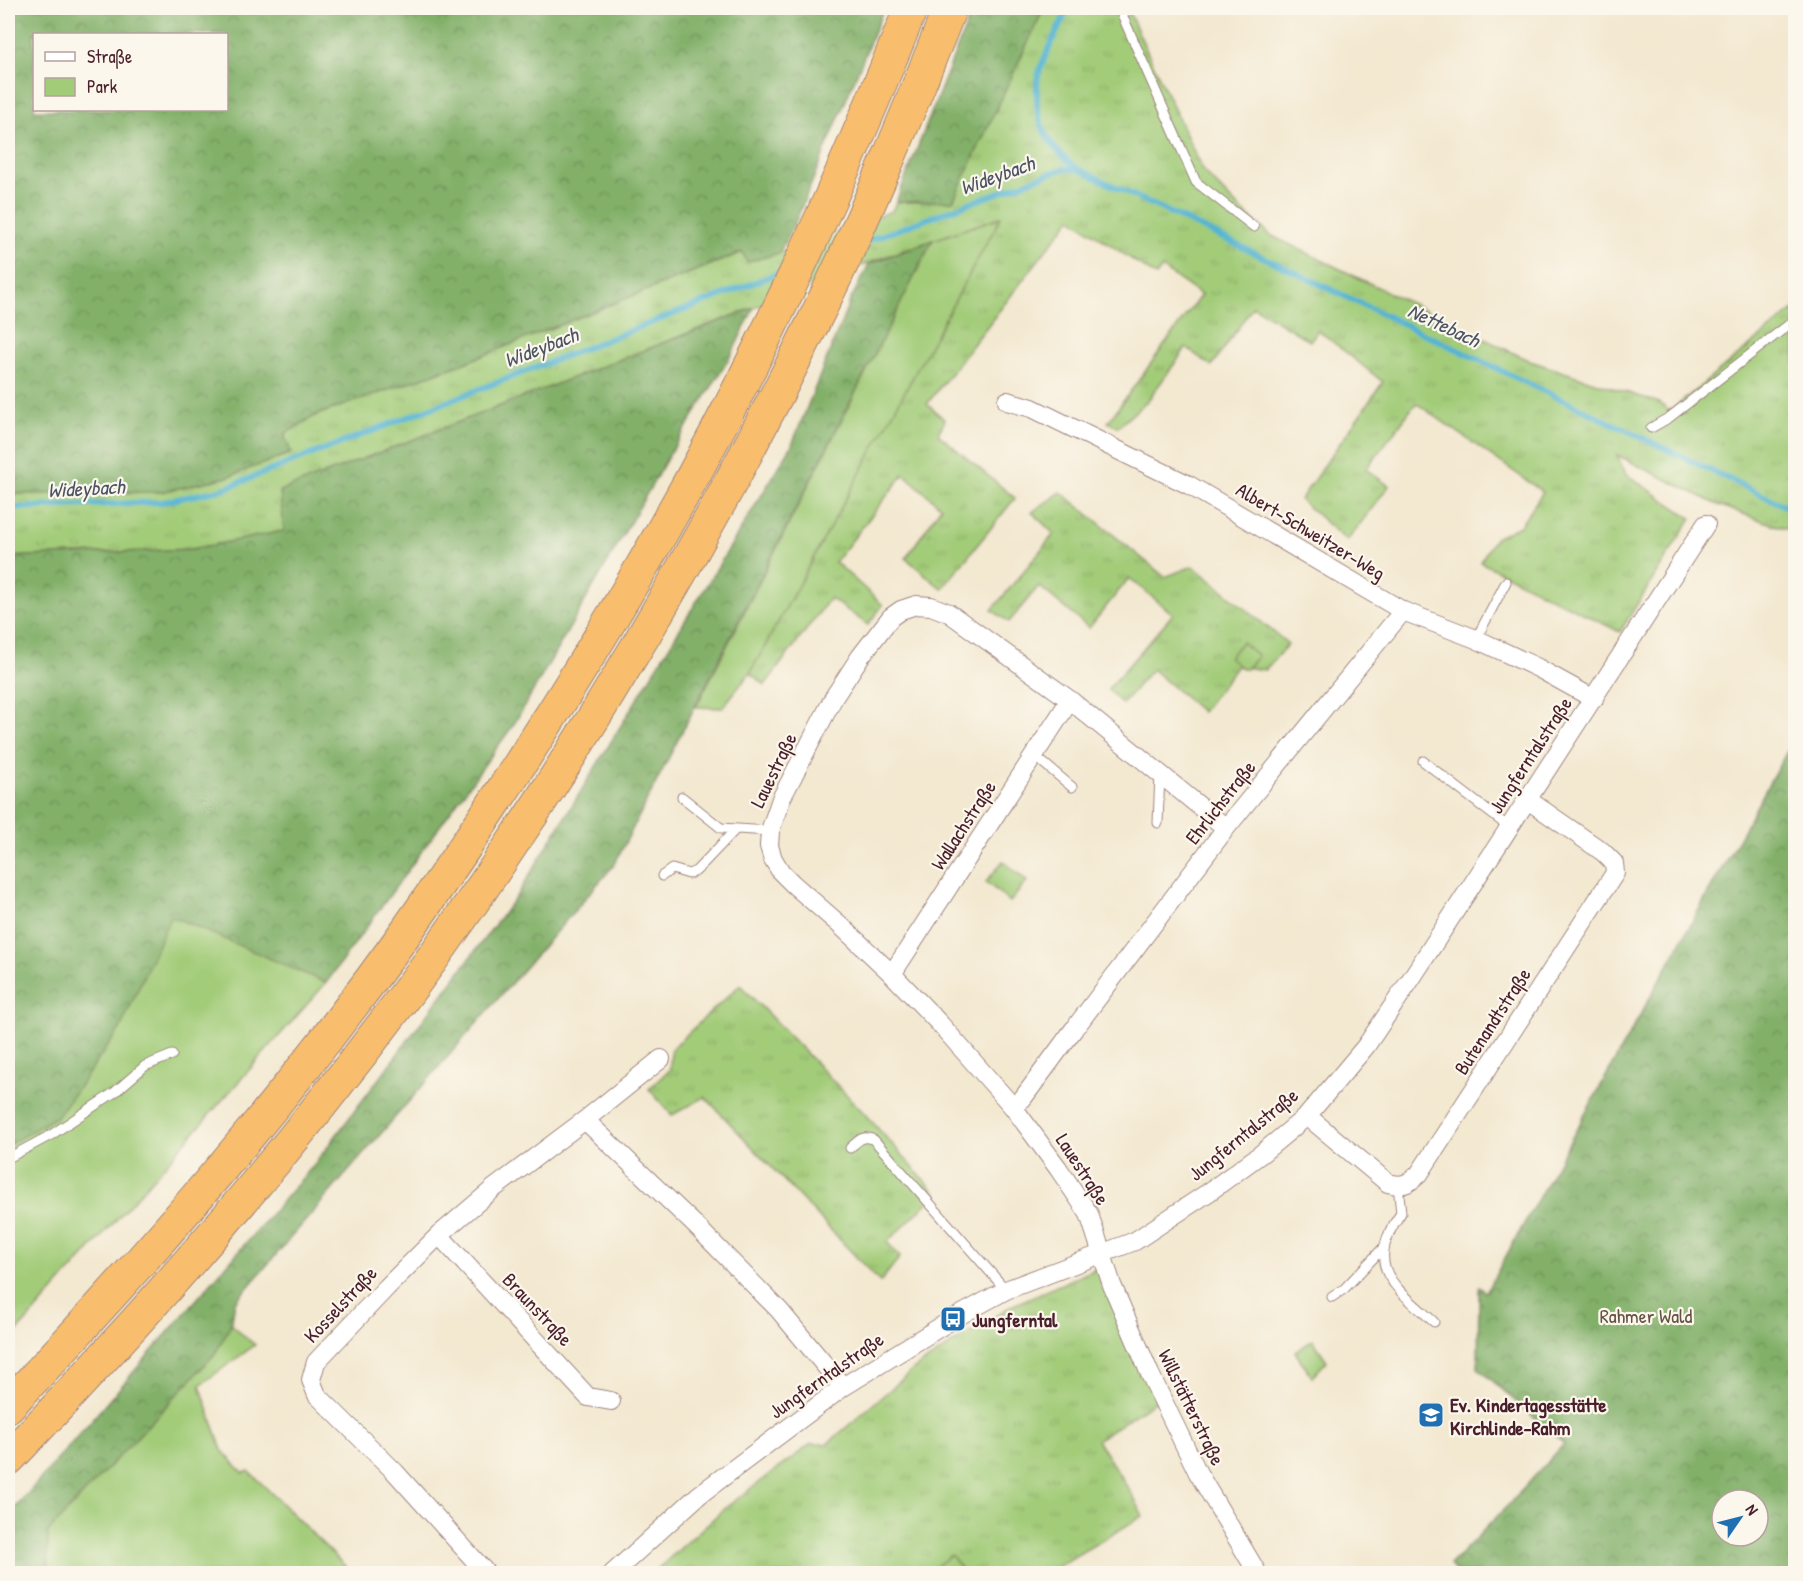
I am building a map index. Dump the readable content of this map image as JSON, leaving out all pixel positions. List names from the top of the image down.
{
  "streets": {
    "street": [
      "Albert-Schweitzer-Weg",
      "Jungferntalstraße",
      "Lauestraße",
      "Ehrlichstraße",
      "Wallachstraße",
      "Butenandtstraße",
      "Kosselstraße",
      "Braunstraße",
      "Willstätterstraße"
    ]
  },
  "crossings": [
    ["Albert-Schweitzer-Weg", "Jungferntalstraße"],
    ["Albert-Schweitzer-Weg", "Ehrlichstraße"],
    ["Jungferntalstraße", "Lauestraße"],
    ["Jungferntalstraße", "Butenandtstraße"],
    ["Jungferntalstraße", "Willstätterstraße"],
    ["Lauestraße", "Ehrlichstraße"],
    ["Lauestraße", "Wallachstraße"],
    ["Lauestraße", "Willstätterstraße"],
    ["Kosselstraße", "Braunstraße"]
  ],
  "water": ["Wideybach", "Nettebach"],
  "parks": ["Rahmer Wald"],
  "places": {
    "bus stop": ["Jungferntal"],
    "school or university": ["Ev. Kindertagesstätte Kirchlinde-Rahm"]
  },
  "legend": ["Straße", "Park"],
  "north": "top right"
}
